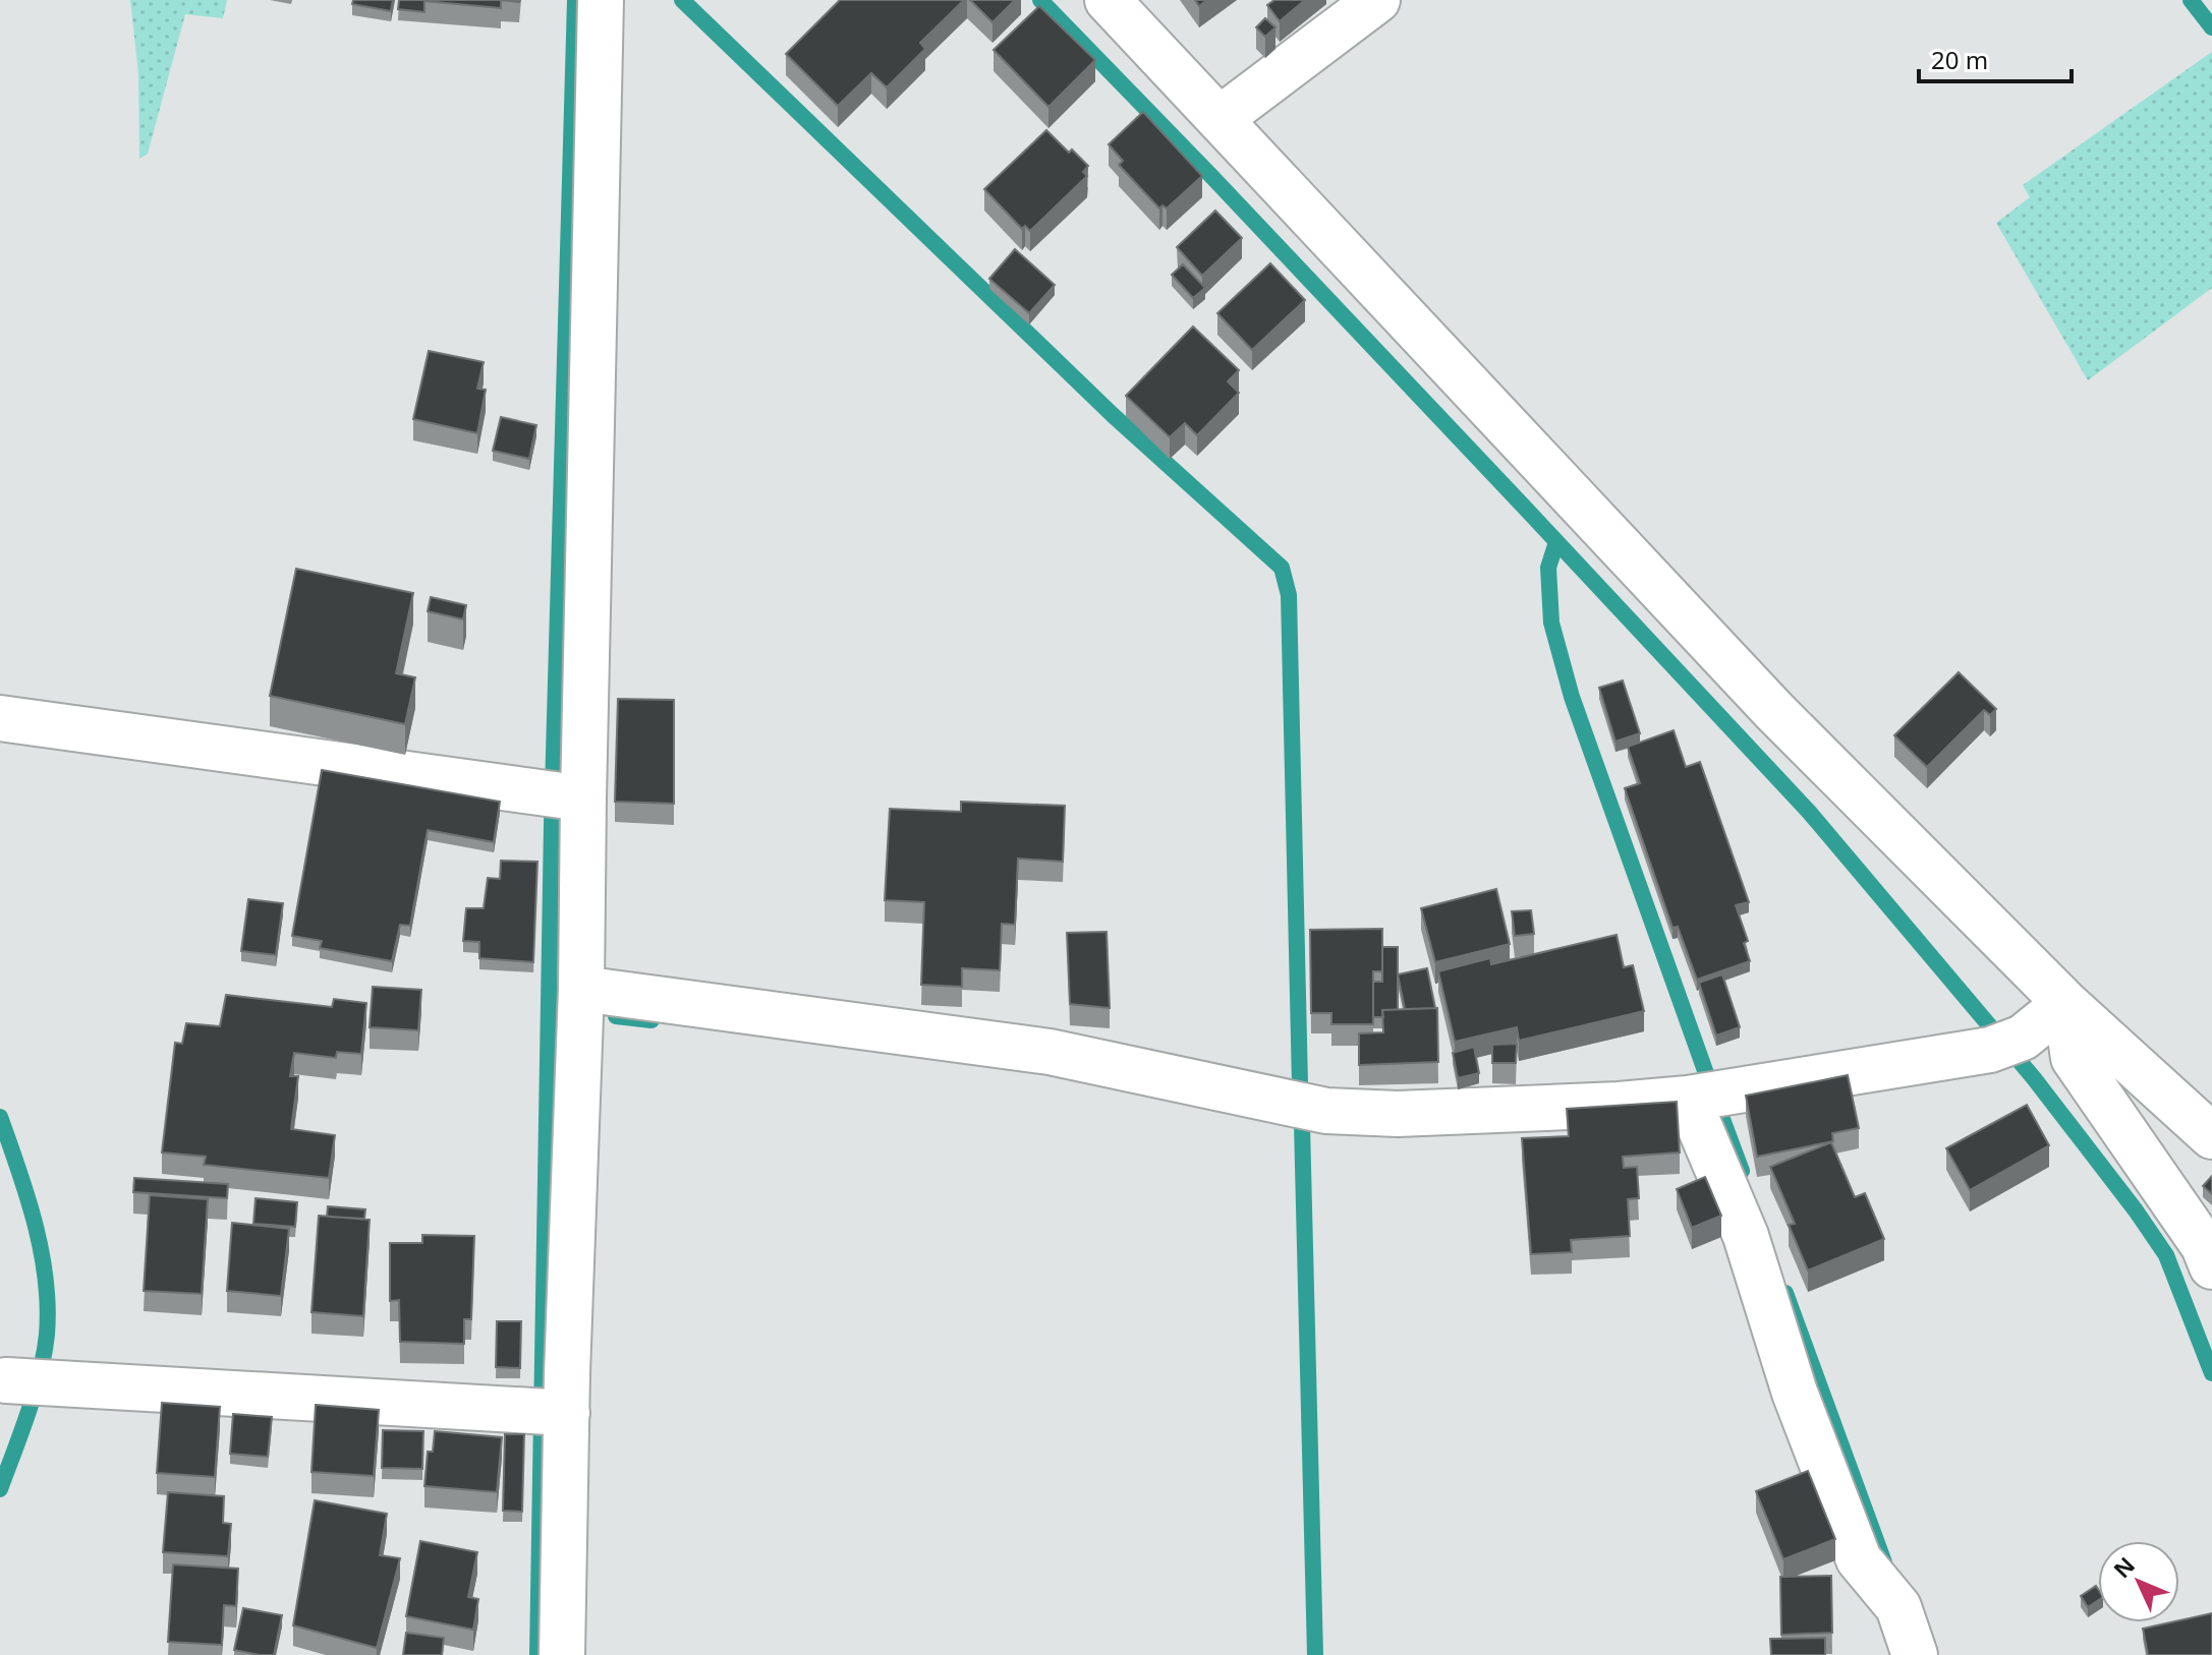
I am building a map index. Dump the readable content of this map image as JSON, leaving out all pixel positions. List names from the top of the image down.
{
  "scale_bar": "20 m",
  "north": "top left"
}
